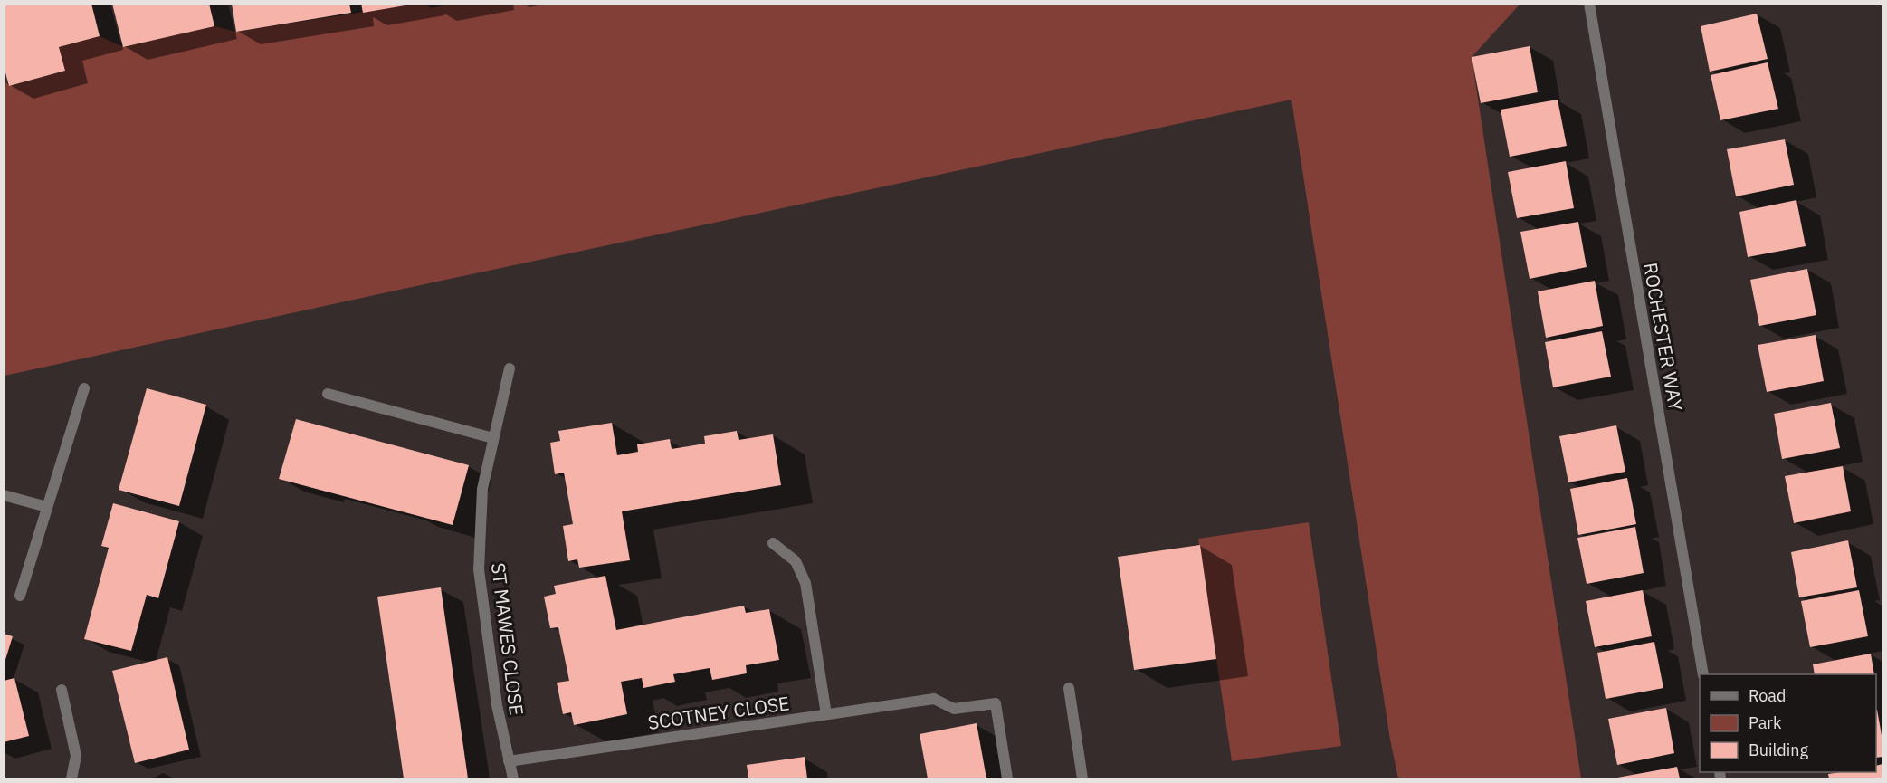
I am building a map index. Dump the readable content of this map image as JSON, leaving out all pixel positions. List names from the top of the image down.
{
  "streets": {
    "street": ["ROCHESTER WAY", "ST MAWES CLOSE", "SCOTNEY CLOSE"]
  },
  "crossings": [
    ["ST MAWES CLOSE", "SCOTNEY CLOSE"]
  ],
  "legend": ["Road", "Park", "Building"]
}
